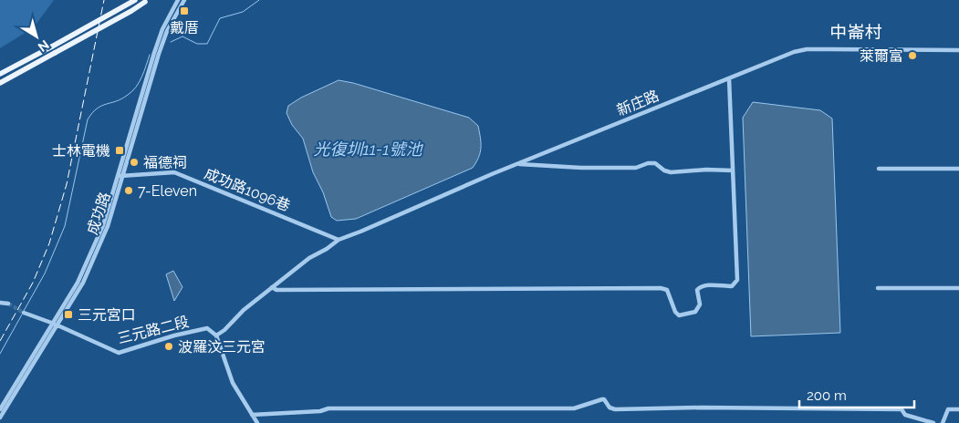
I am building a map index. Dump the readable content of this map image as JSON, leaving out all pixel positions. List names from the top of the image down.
{
  "streets": {
    "street": [
      "新庄路",
      "成功路1096巷",
      "成功路",
      "三元路二段"
    ]
  },
  "crossings": [
    ["新庄路", "成功路1096巷"],
    ["新庄路", "三元路二段"],
    ["成功路1096巷", "成功路"],
    ["成功路", "三元路二段"]
  ],
  "districts": ["中崙村"],
  "water": ["光復圳11-1號池"],
  "places": {
    "transit": ["戴厝", "士林電機", "三元宮口"],
    "other": [
      "萊爾富",
      "福德祠",
      "7-Eleven",
      "波羅汶三元宮"
    ]
  },
  "scale_bar": "200 m",
  "north": "bottom right"
}
